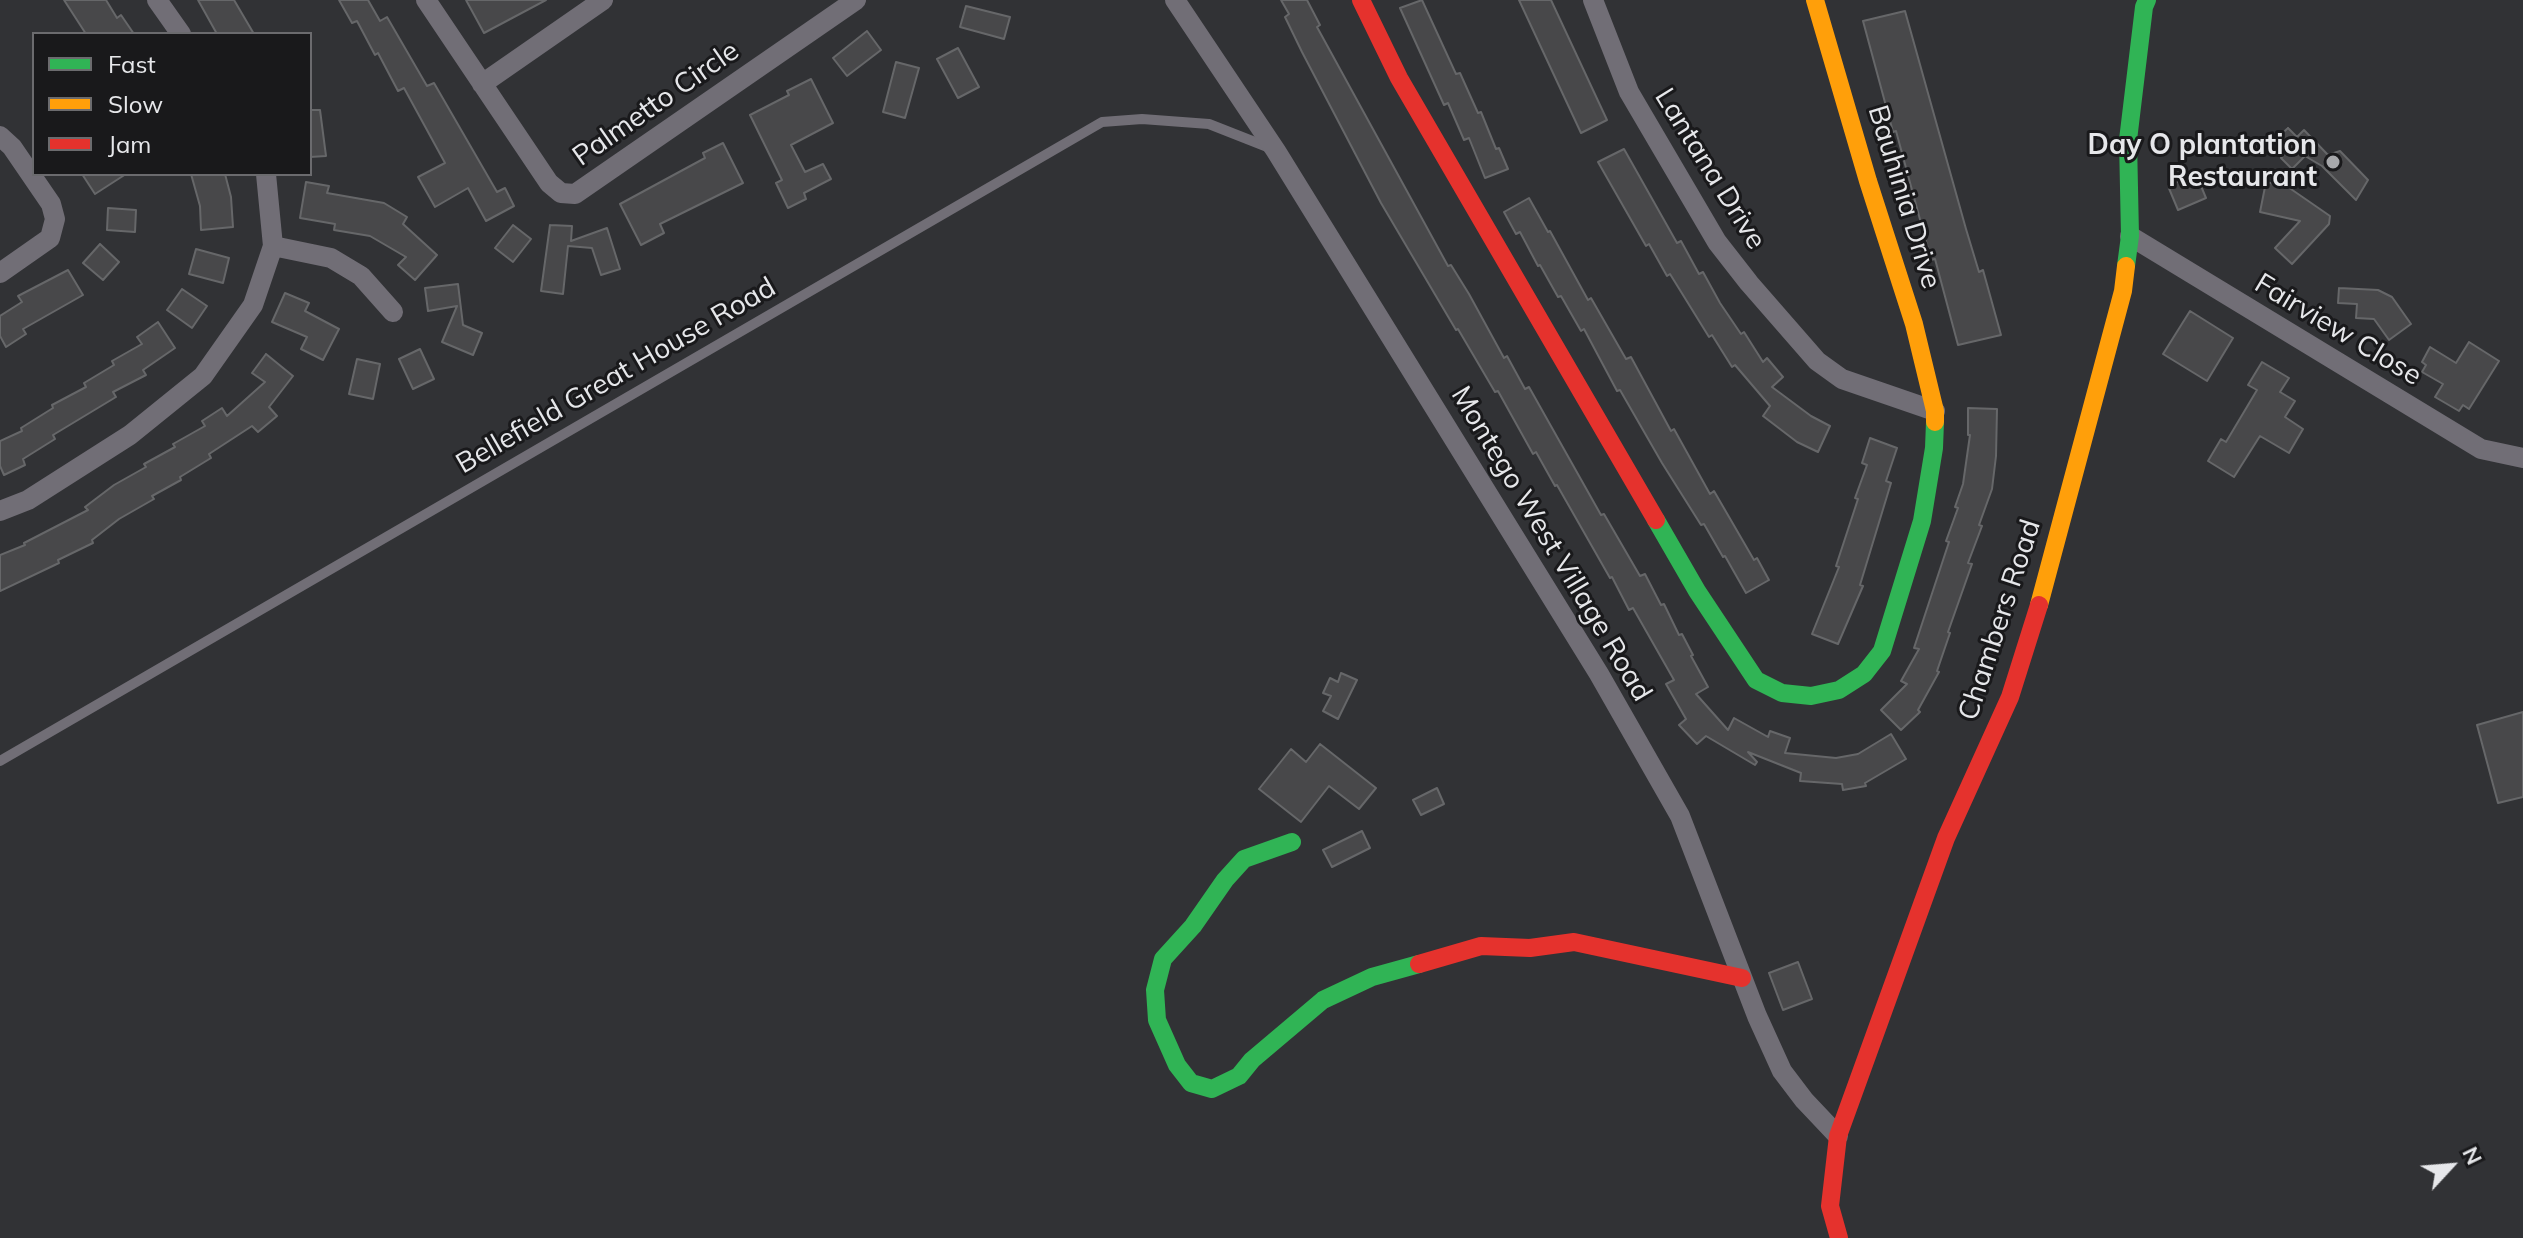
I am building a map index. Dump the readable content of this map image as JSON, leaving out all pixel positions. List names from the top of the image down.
{
  "streets": {
    "street": [
      "Palmetto Circle",
      "Lantana Drive",
      "Bauhinia Drive",
      "Fairview Close",
      "Montego West Village Road",
      "Chambers Road"
    ],
    "lane": ["Bellefield Great House Road"]
  },
  "crossings": [
    ["Lantana Drive", "Bauhinia Drive"],
    ["Fairview Close", "Chambers Road"],
    ["Bellefield Great House Road", "Montego West Village Road"],
    ["Montego West Village Road", "Chambers Road"]
  ],
  "places": ["Day O plantation Restaurant"],
  "legend": ["Fast", "Slow", "Jam"],
  "north": "top right"
}
